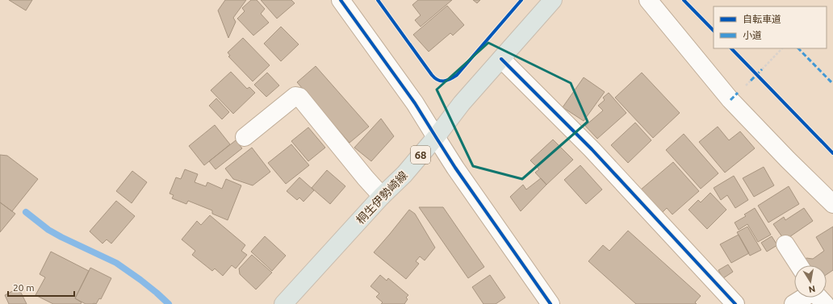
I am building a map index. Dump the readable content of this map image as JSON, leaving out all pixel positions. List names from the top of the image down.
{
  "streets": {
    "main road": ["68", "桐生伊勢崎線"]
  },
  "legend": ["自転車道", "小道"],
  "scale_bar": "20 m",
  "north": "bottom"
}
